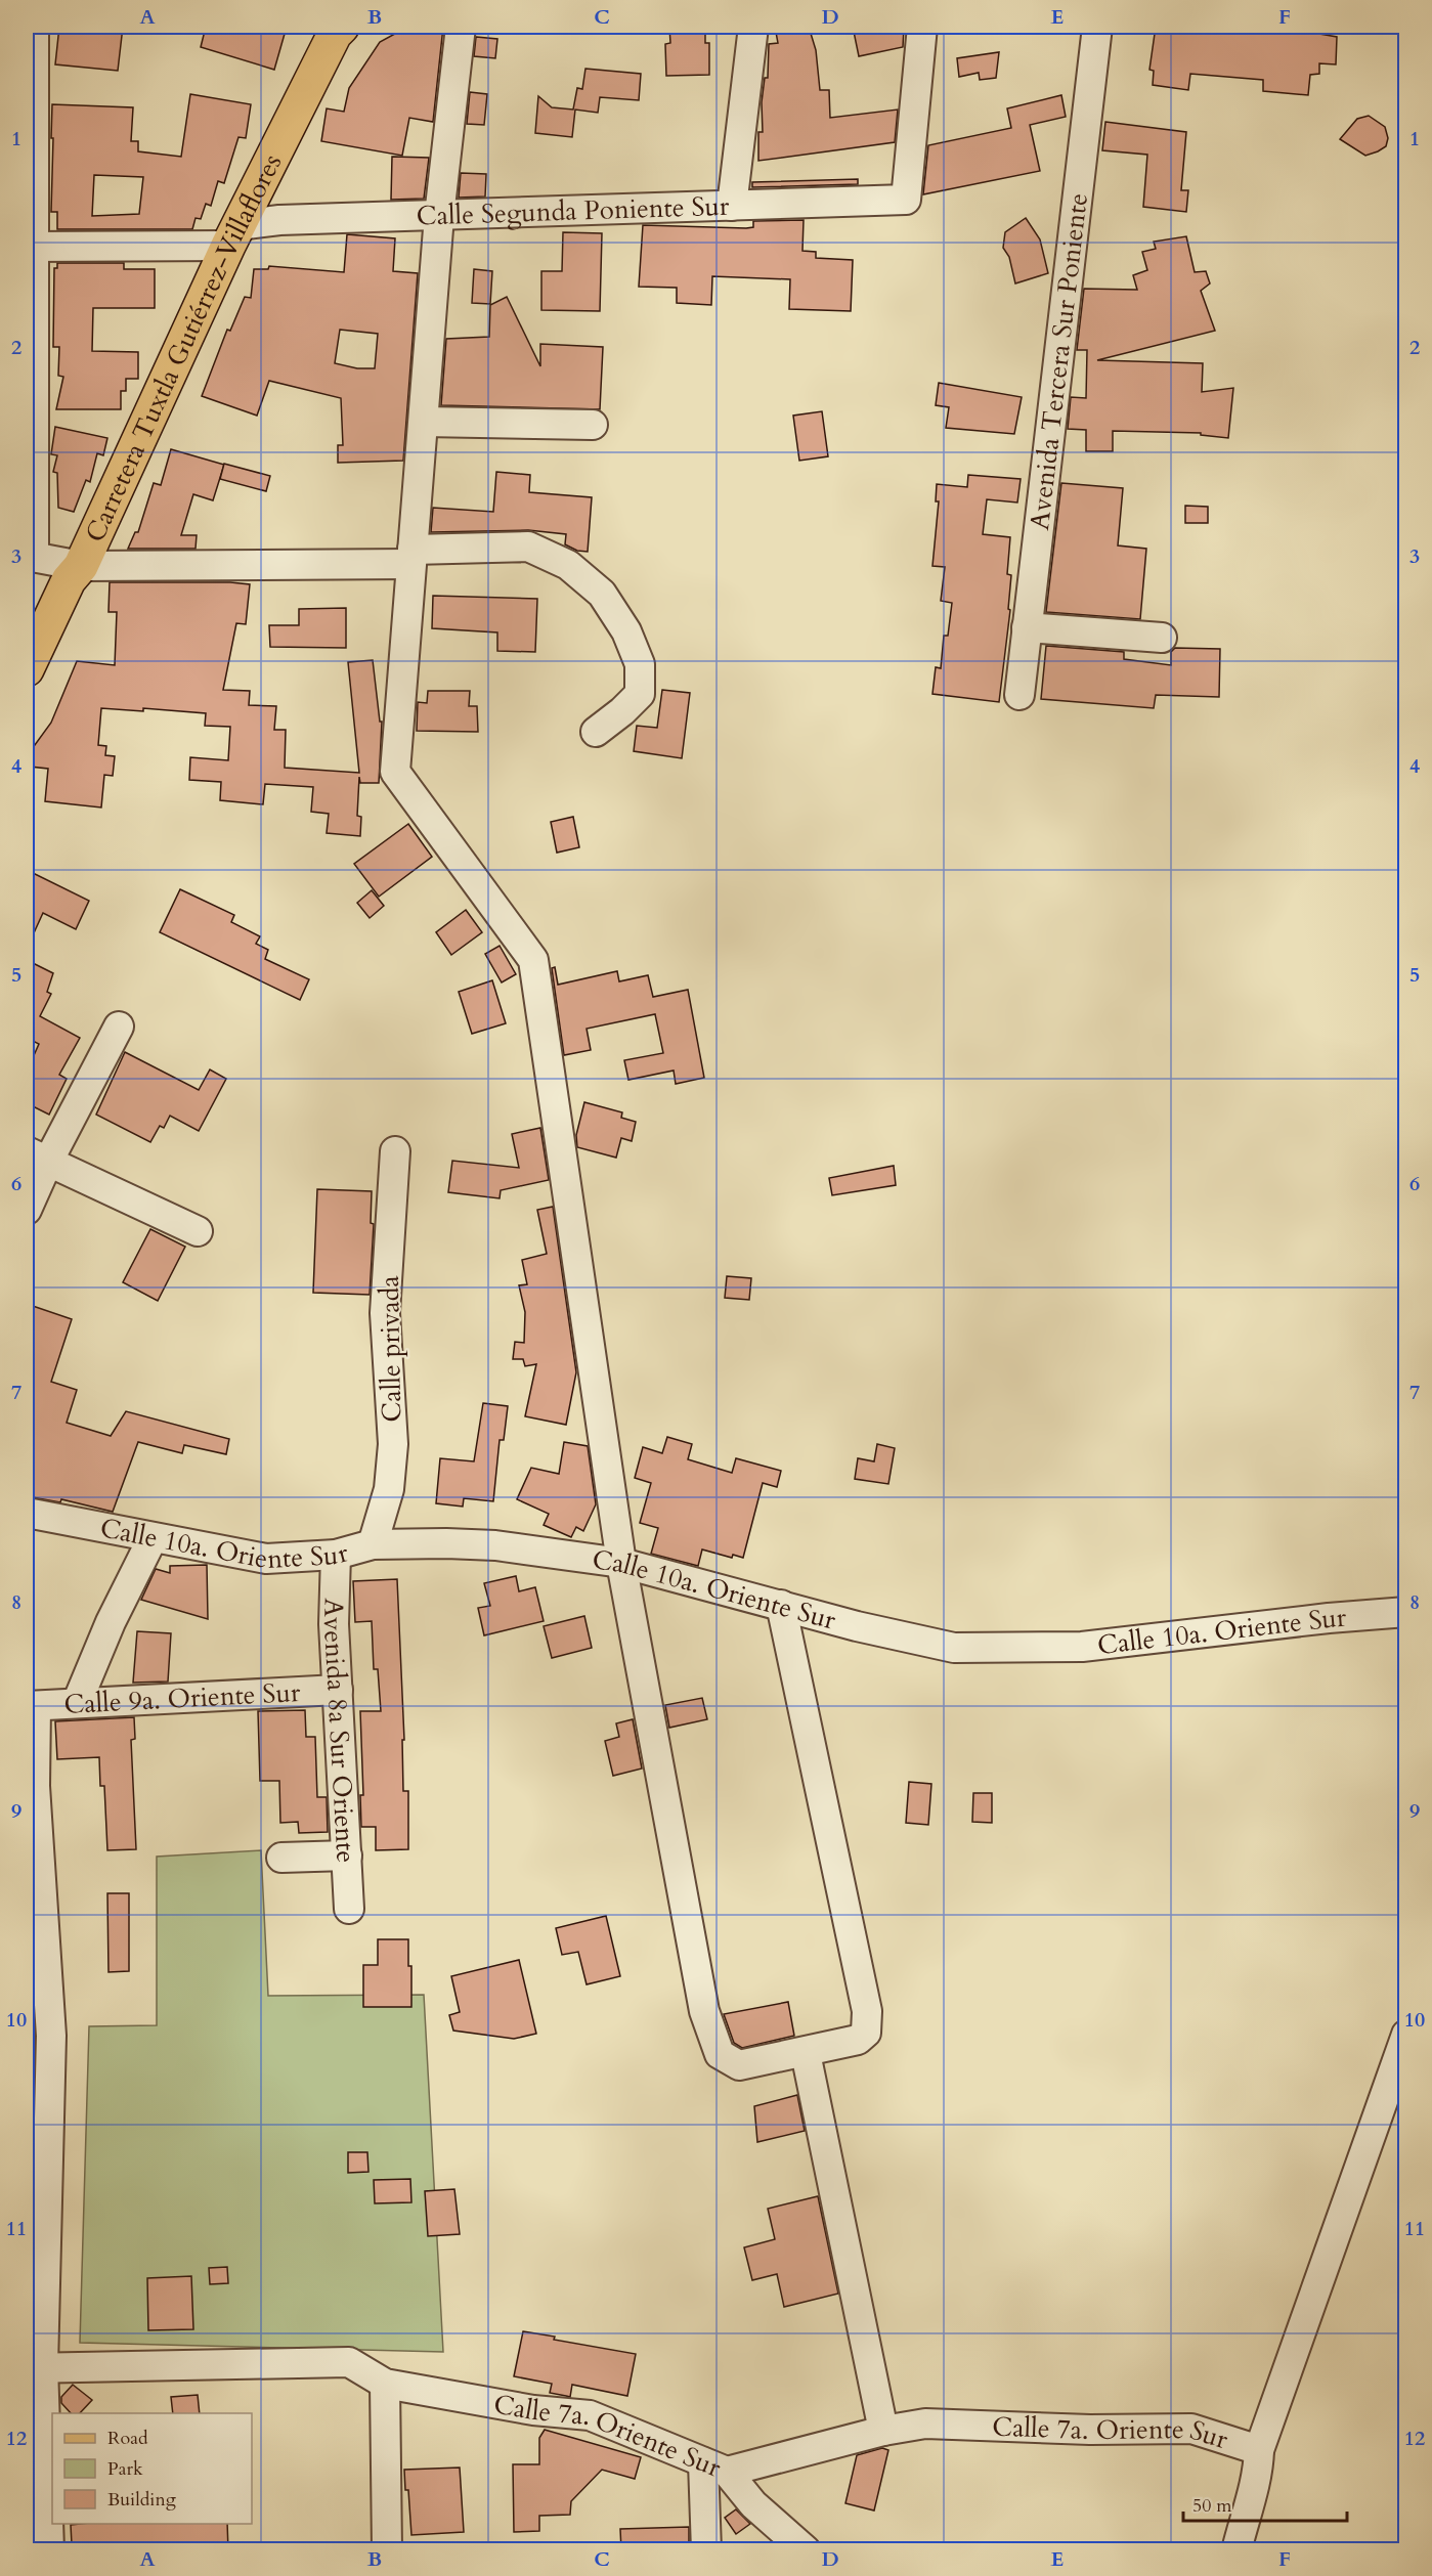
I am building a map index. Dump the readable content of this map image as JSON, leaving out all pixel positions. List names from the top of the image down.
{
  "streets": {
    "main road": ["Carretera Tuxtla Gutiérrez-Villaflores"],
    "street": [
      "Calle Segunda Poniente Sur",
      "Avenida Tercera Sur Poniente",
      "Calle privada",
      "Calle 10a. Oriente Sur",
      "Calle 9a. Oriente Sur",
      "Avenida 8a Sur Oriente",
      "Calle 7a. Oriente Sur"
    ]
  },
  "crossings": [
    ["Calle Segunda Poniente Sur", "Carretera Tuxtla Gutiérrez-Villaflores"],
    ["Calle privada", "Calle 10a. Oriente Sur"],
    ["Calle 10a. Oriente Sur", "Avenida 8a Sur Oriente"],
    ["Calle 9a. Oriente Sur", "Avenida 8a Sur Oriente"]
  ],
  "legend": ["Road", "Park", "Building"],
  "scale_bar": "50 m",
  "grid": {
    "columns": [
      "A",
      "B",
      "C",
      "D",
      "E",
      "F"
    ],
    "rows": [
      "1",
      "2",
      "3",
      "4",
      "5",
      "6",
      "7",
      "8",
      "9",
      "10",
      "11",
      "12"
    ]
  }
}
